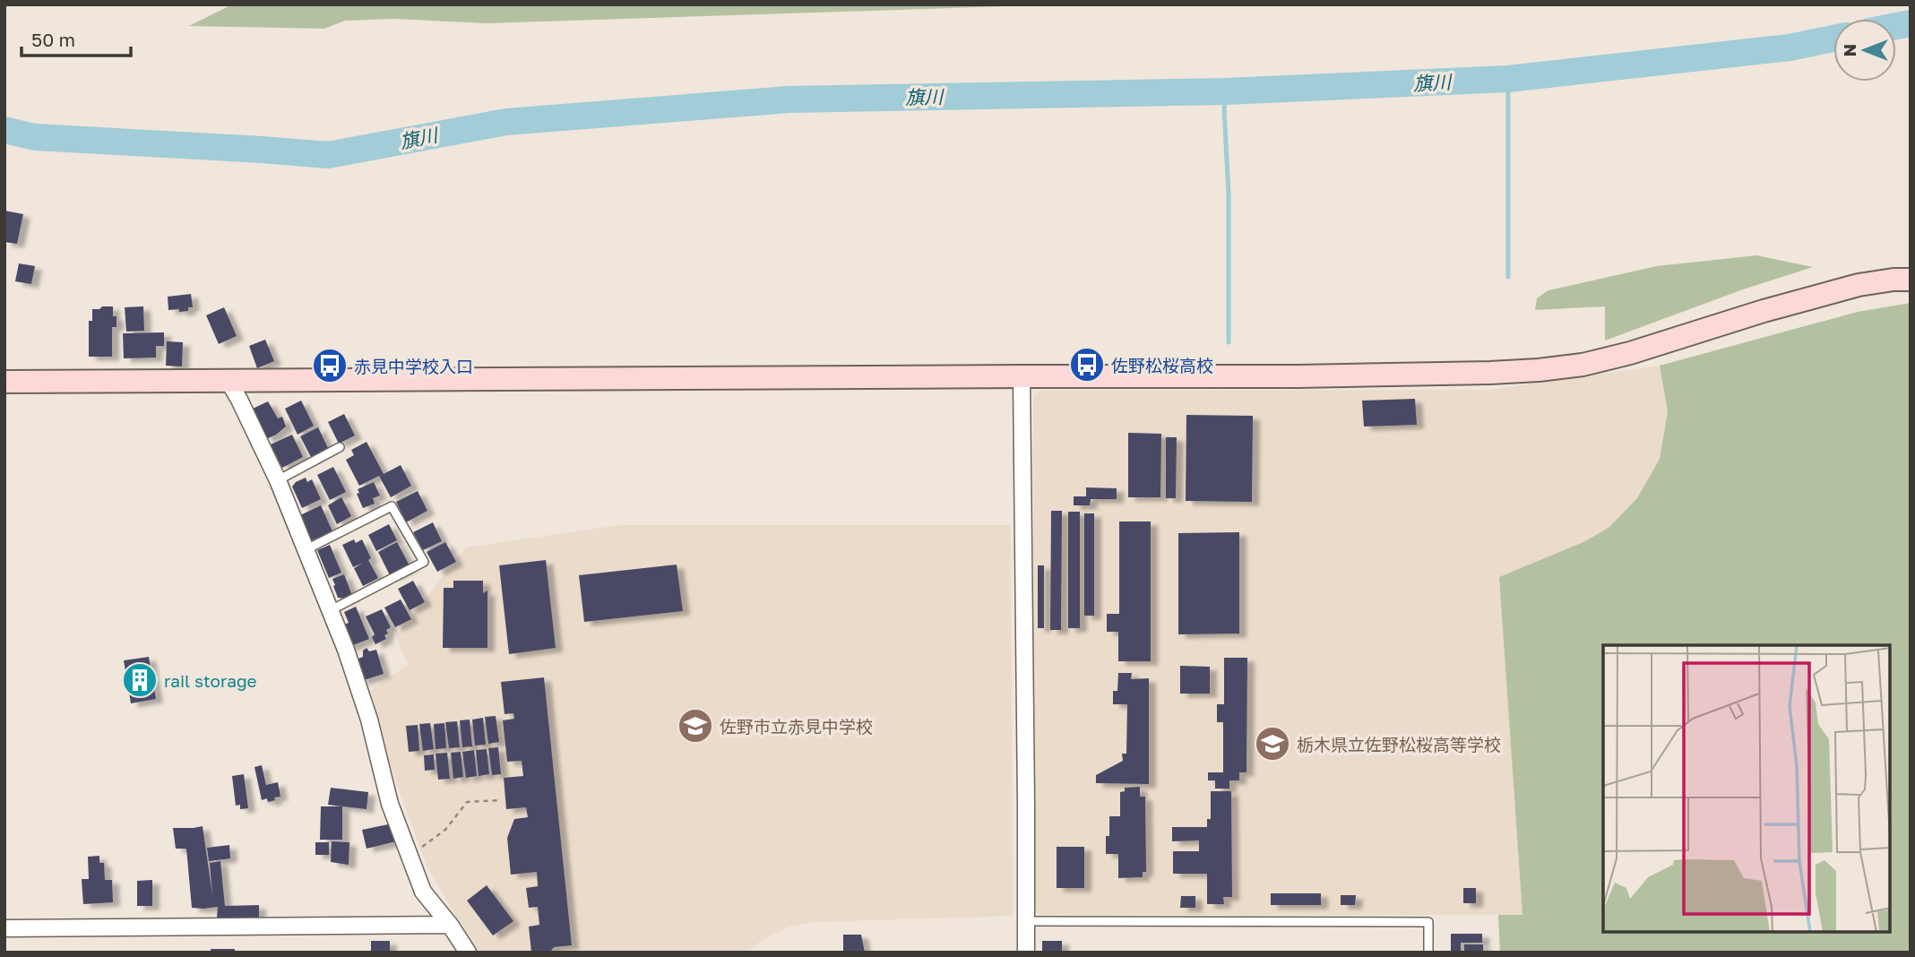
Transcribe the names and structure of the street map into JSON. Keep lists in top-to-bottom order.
{
  "water": ["旗川"],
  "places": {
    "bus stop": ["佐野松桜高校", "赤見中学校入口"],
    "building": ["rail storage"],
    "school or university": ["佐野市立赤見中学校", "栃木県立佐野松桜高等学校"]
  },
  "scale_bar": "50 m",
  "north": "left"
}
